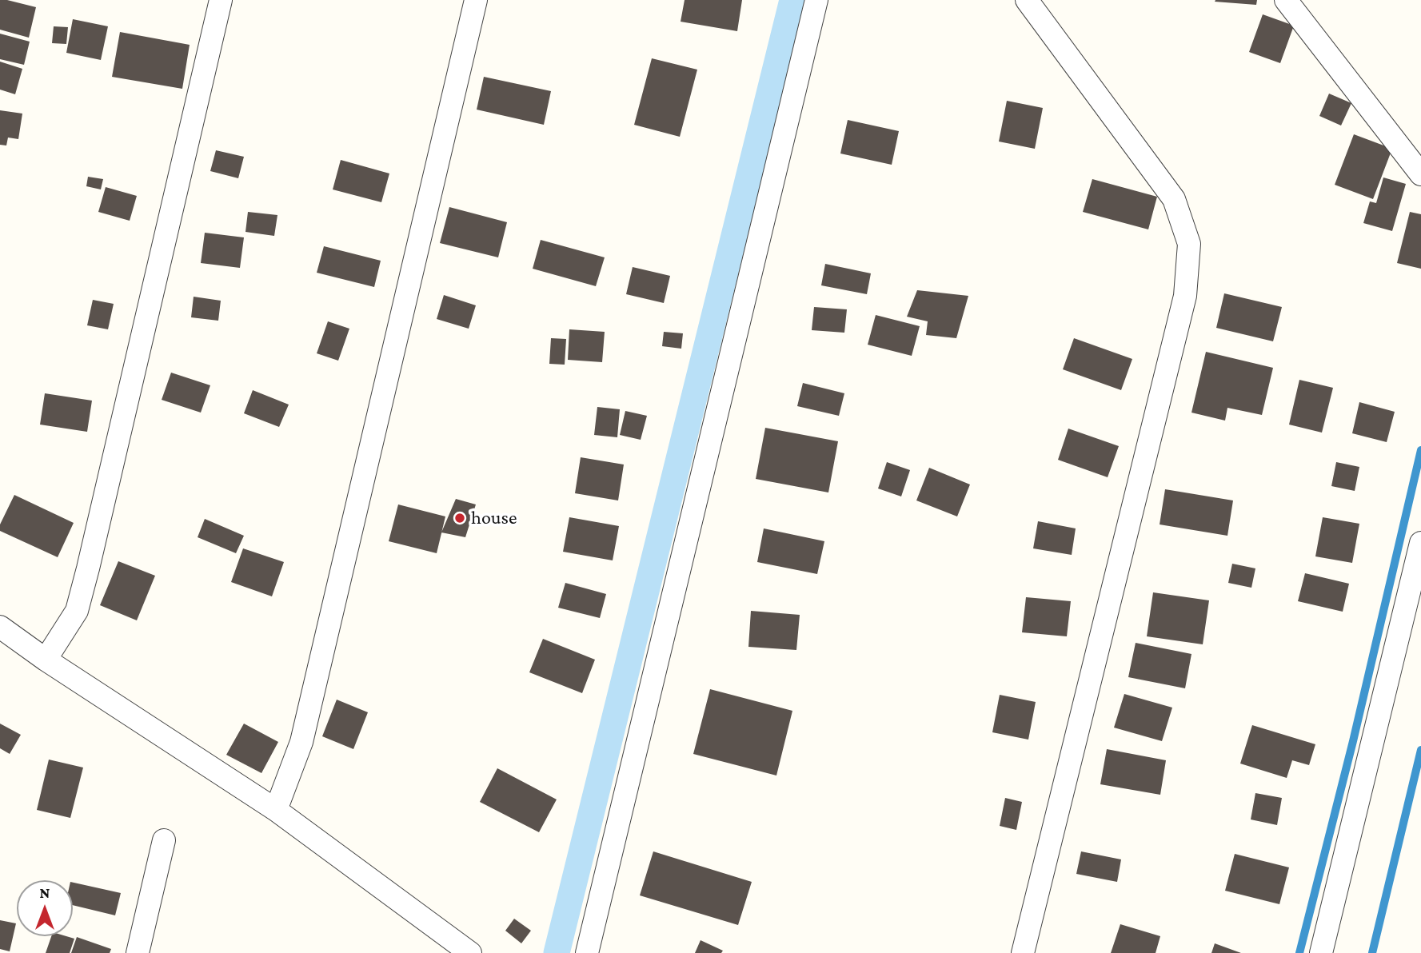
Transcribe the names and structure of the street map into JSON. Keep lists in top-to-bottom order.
{
  "places": ["house"],
  "north": "top"
}
